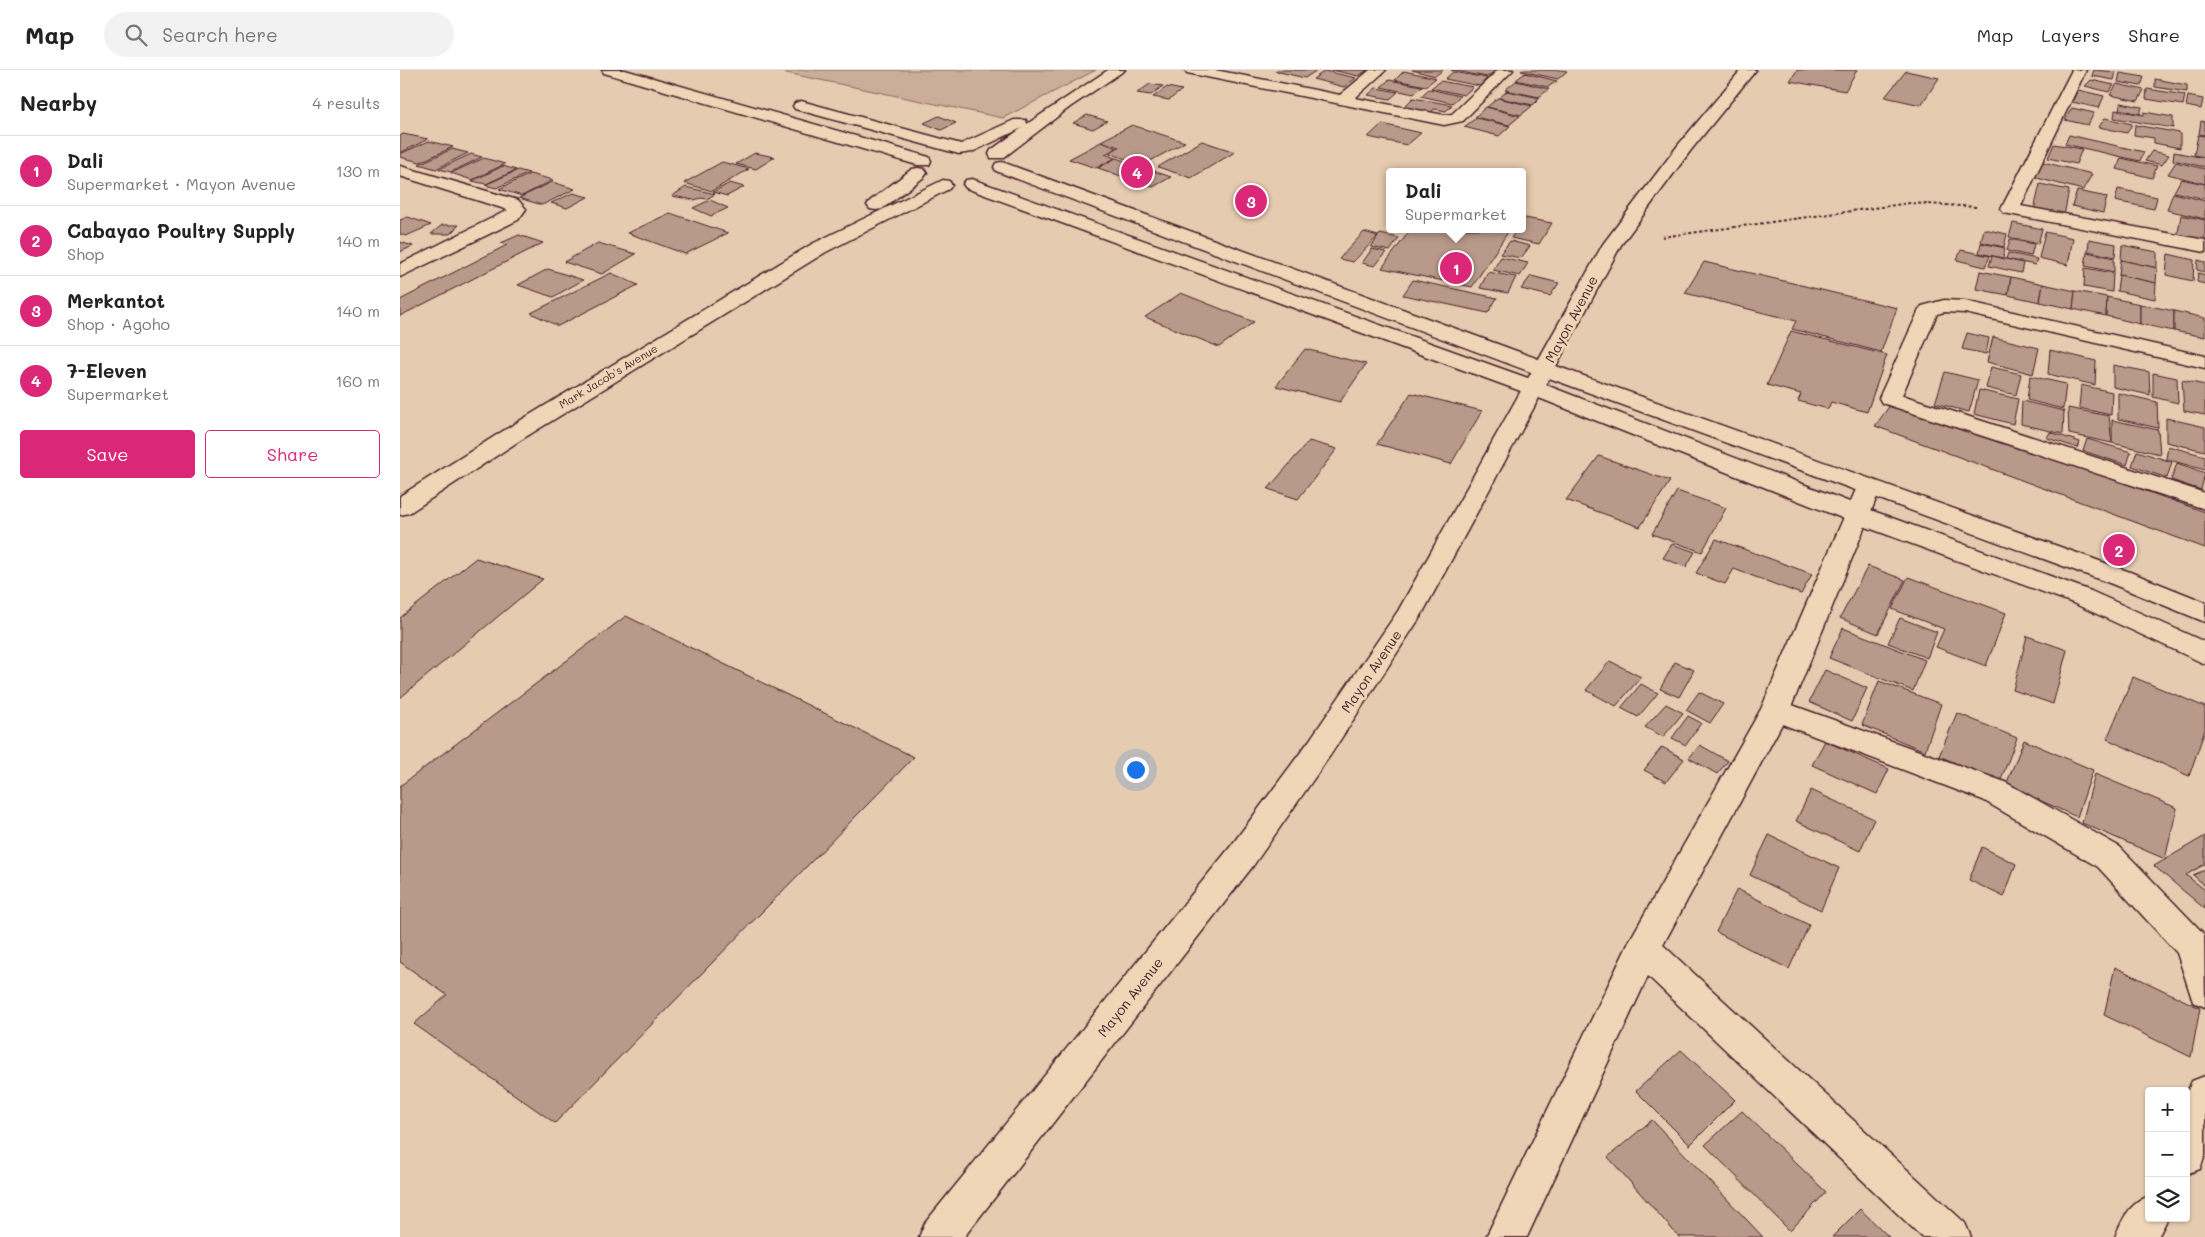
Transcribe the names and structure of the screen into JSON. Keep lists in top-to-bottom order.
{
  "streets": {
    "street": ["Mayon Avenue", "Mark Jacob's Avenue"]
  },
  "page": {
    "header": "Map",
    "search": "Search here",
    "nav": ["Map", "Layers", "Share"],
    "heading": ["Nearby", "4 results"],
    "list": [
      {
        "mark": "1",
        "name": "Dali",
        "note": "Supermarket · Mayon Avenue",
        "value": "130 m"
      },
      {
        "mark": "2",
        "name": "Cabayao Poultry Supply",
        "note": "Shop",
        "value": "140 m"
      },
      {
        "mark": "3",
        "name": "Merkantot",
        "note": "Shop · Agoho",
        "value": "140 m"
      },
      {
        "mark": "4",
        "name": "7-Eleven",
        "note": "Supermarket",
        "value": "160 m"
      }
    ],
    "pins": [
      "4",
      "3",
      "1",
      "2"
    ],
    "popup": ["Dali", "Supermarket"],
    "buttons": ["Save", "Share"],
    "map_buttons": ["+", "−"]
  }
}
